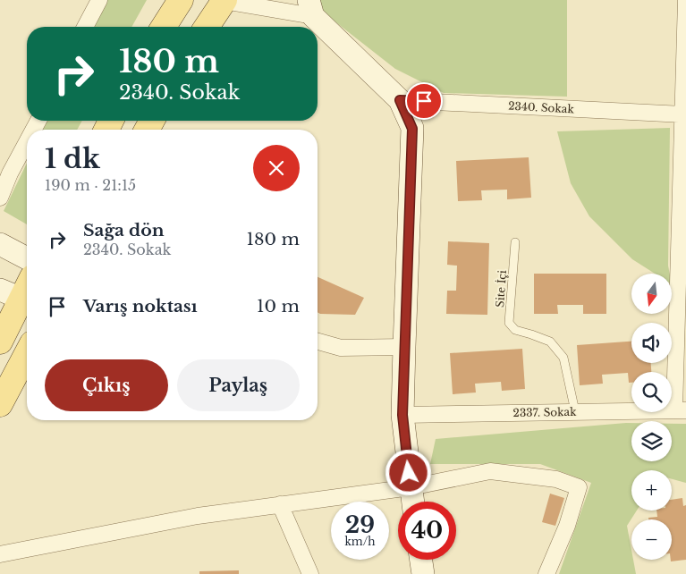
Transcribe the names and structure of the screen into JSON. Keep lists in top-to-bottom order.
{
  "streets": {
    "street": ["2340. Sokak", "2337. Sokak"],
    "lane": ["Site İçi"]
  },
  "crossings": [
    ["Site İçi", "2337. Sokak"]
  ],
  "north": "bottom",
  "page": {
    "turn": ["180 m", "2340. Sokak"],
    "heading": ["1 dk", "190 m · 21:15"],
    "list": [
      {
        "name": "Sağa dön",
        "note": "2340. Sokak",
        "value": "180 m"
      },
      {
        "name": "Varış noktası",
        "value": "10 m"
      }
    ],
    "map_buttons": ["+", "−"],
    "buttons": ["Çıkış", "Paylaş"],
    "speed": "29 km/h",
    "limit": "40"
  }
}
